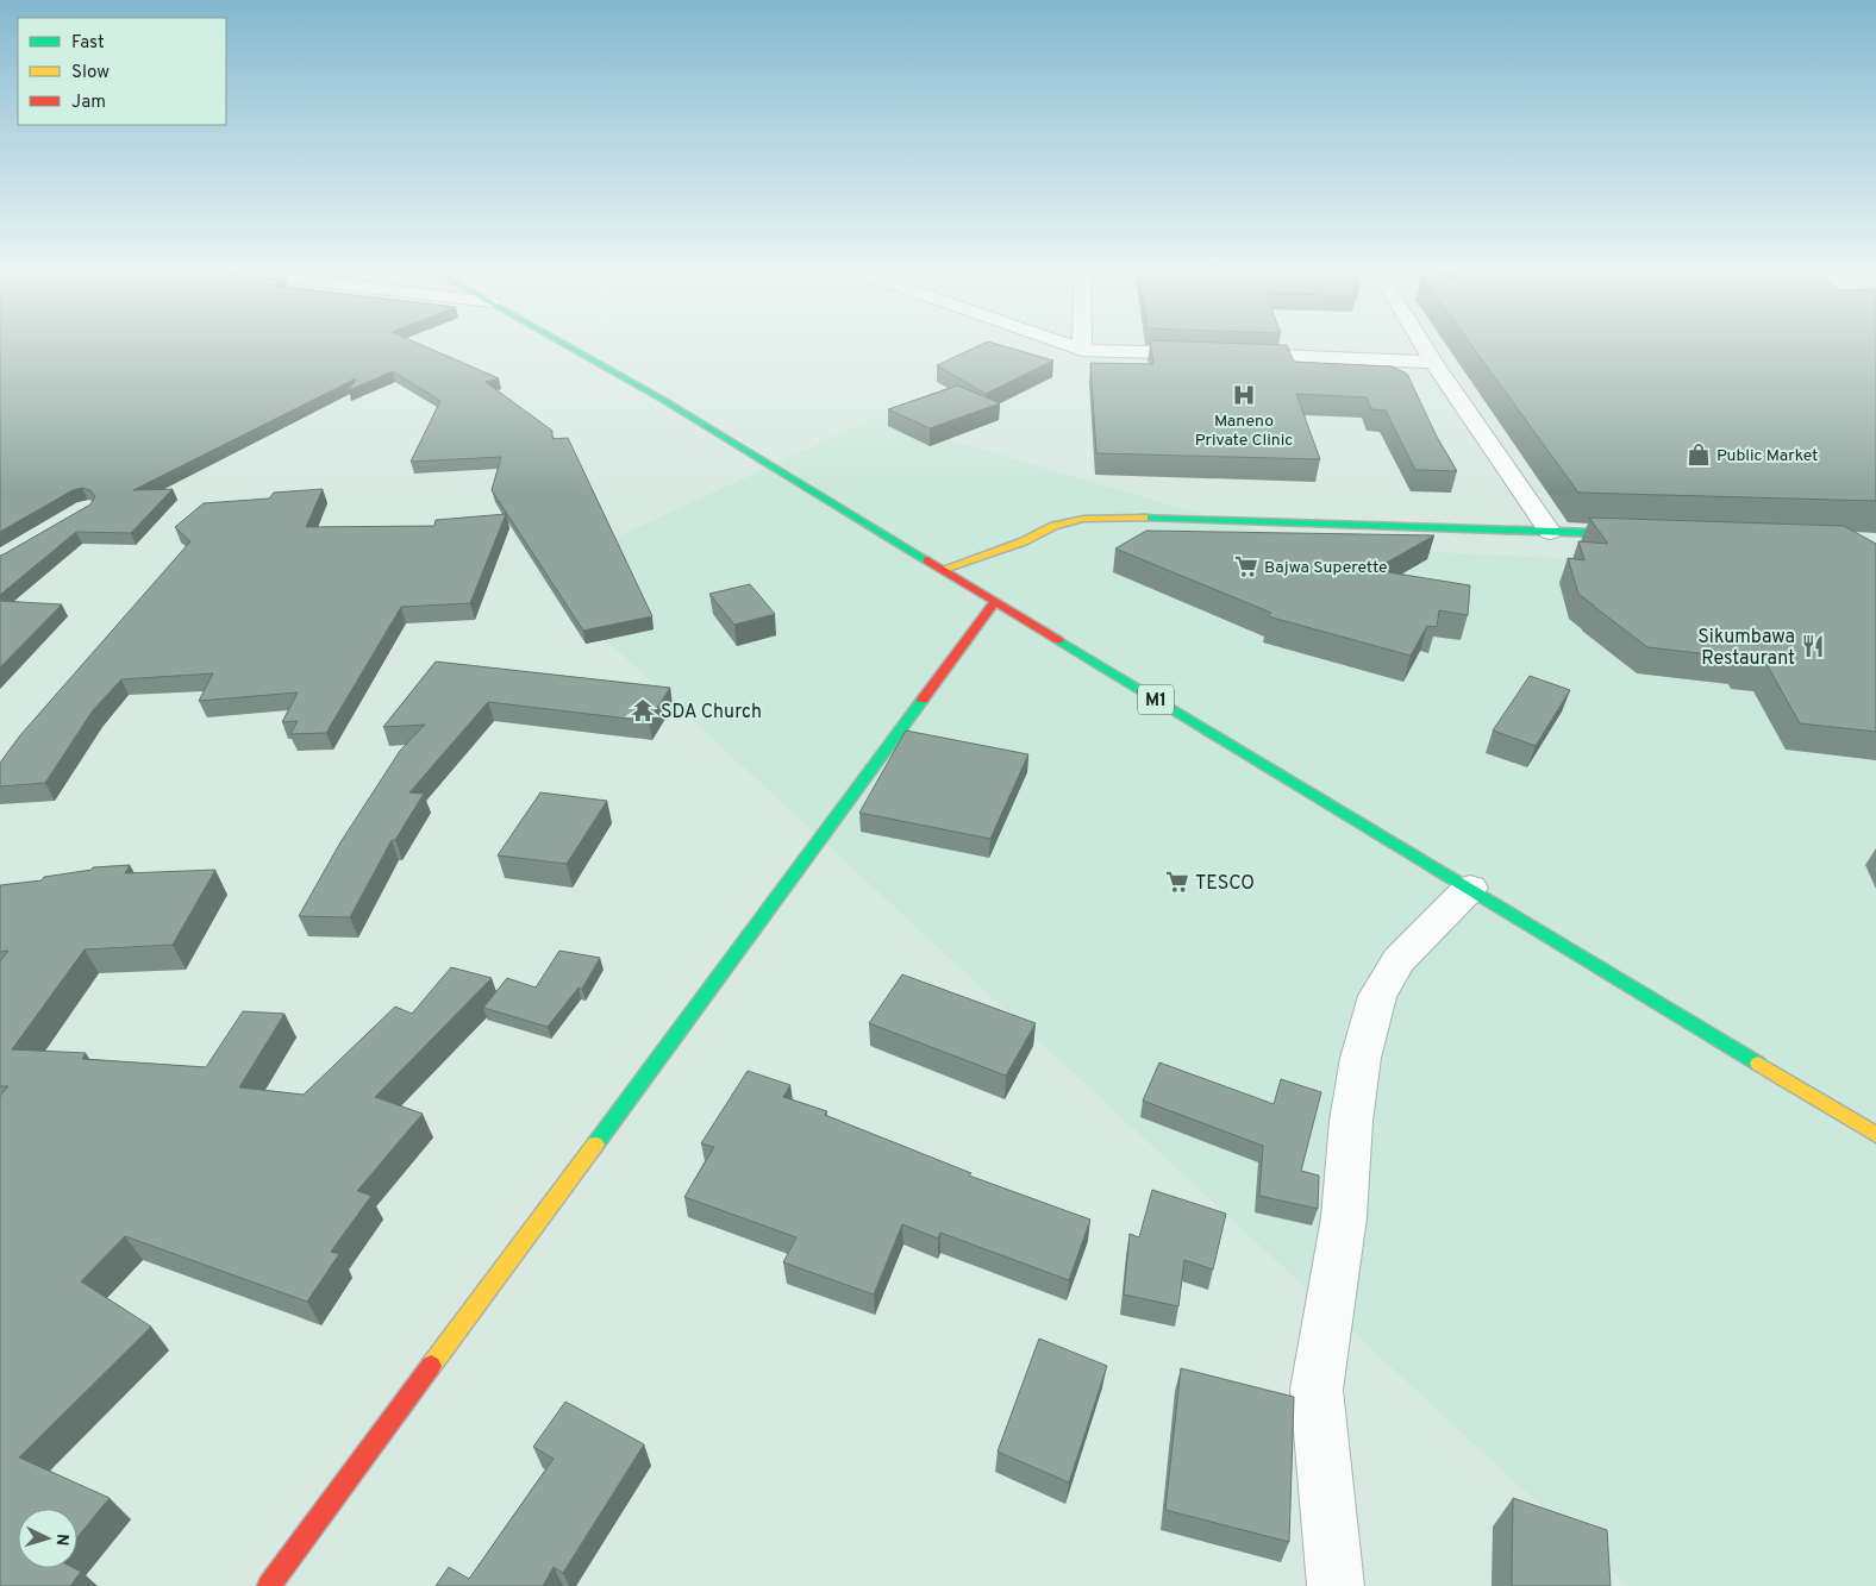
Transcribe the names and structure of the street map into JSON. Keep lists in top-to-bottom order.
{
  "streets": {
    "main road": ["M1"]
  },
  "places": {
    "hospital": ["Maneno Private Clinic"],
    "shop": ["Public Market"],
    "supermarket": ["Bajwa Superette", "TESCO"],
    "restaurant": ["Sikumbawa Restaurant"],
    "temple": ["SDA Church"]
  },
  "legend": ["Fast", "Slow", "Jam"],
  "north": "right"
}
